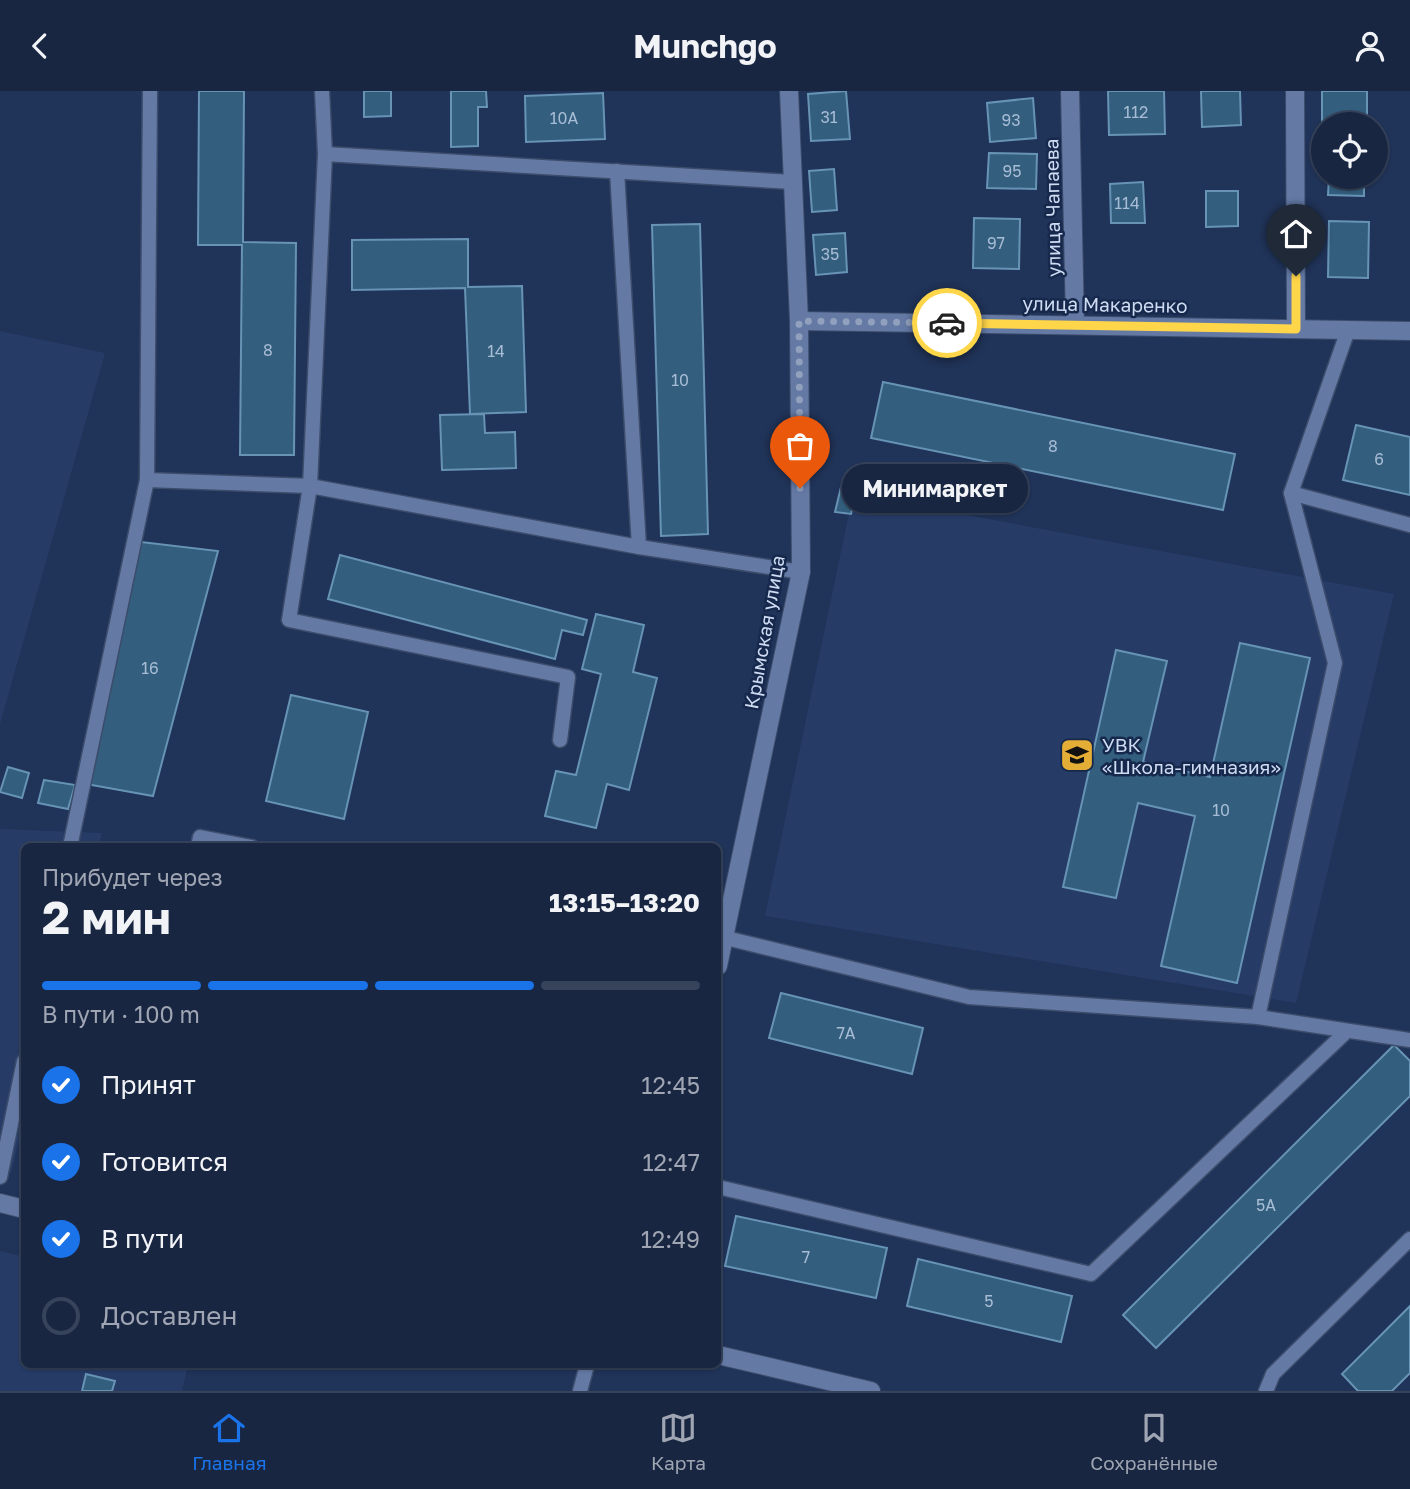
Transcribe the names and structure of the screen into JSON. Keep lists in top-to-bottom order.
{
  "streets": {
    "street": ["улица Чапаева", "улица Макаренко", "Крымская улица"]
  },
  "crossings": [
    ["улица Чапаева", "улица Макаренко"],
    ["улица Макаренко", "Крымская улица"]
  ],
  "places": {
    "other": ["Минимаркет"],
    "school or university": ["УВК «Школа-гимназия»"]
  },
  "house_numbers": [
    "112",
    "31",
    "10А",
    "93",
    "95",
    "114",
    "97",
    "35",
    "8",
    "14",
    "10",
    "8",
    "6",
    "16",
    "10",
    "7А",
    "5А",
    "7",
    "5"
  ],
  "page": {
    "header": "Munchgo",
    "bubble": "Минимаркет",
    "heading": ["2 мин", "Прибудет через", "13:15–13:20"],
    "bar": "В пути · 100 m",
    "list": [
      ["Принят", "12:45"],
      ["Готовится", "12:47"],
      ["В пути", "12:49"],
      "Доставлен"
    ],
    "tabs": ["Главная", "Карта", "Сохранённые"]
  }
}
